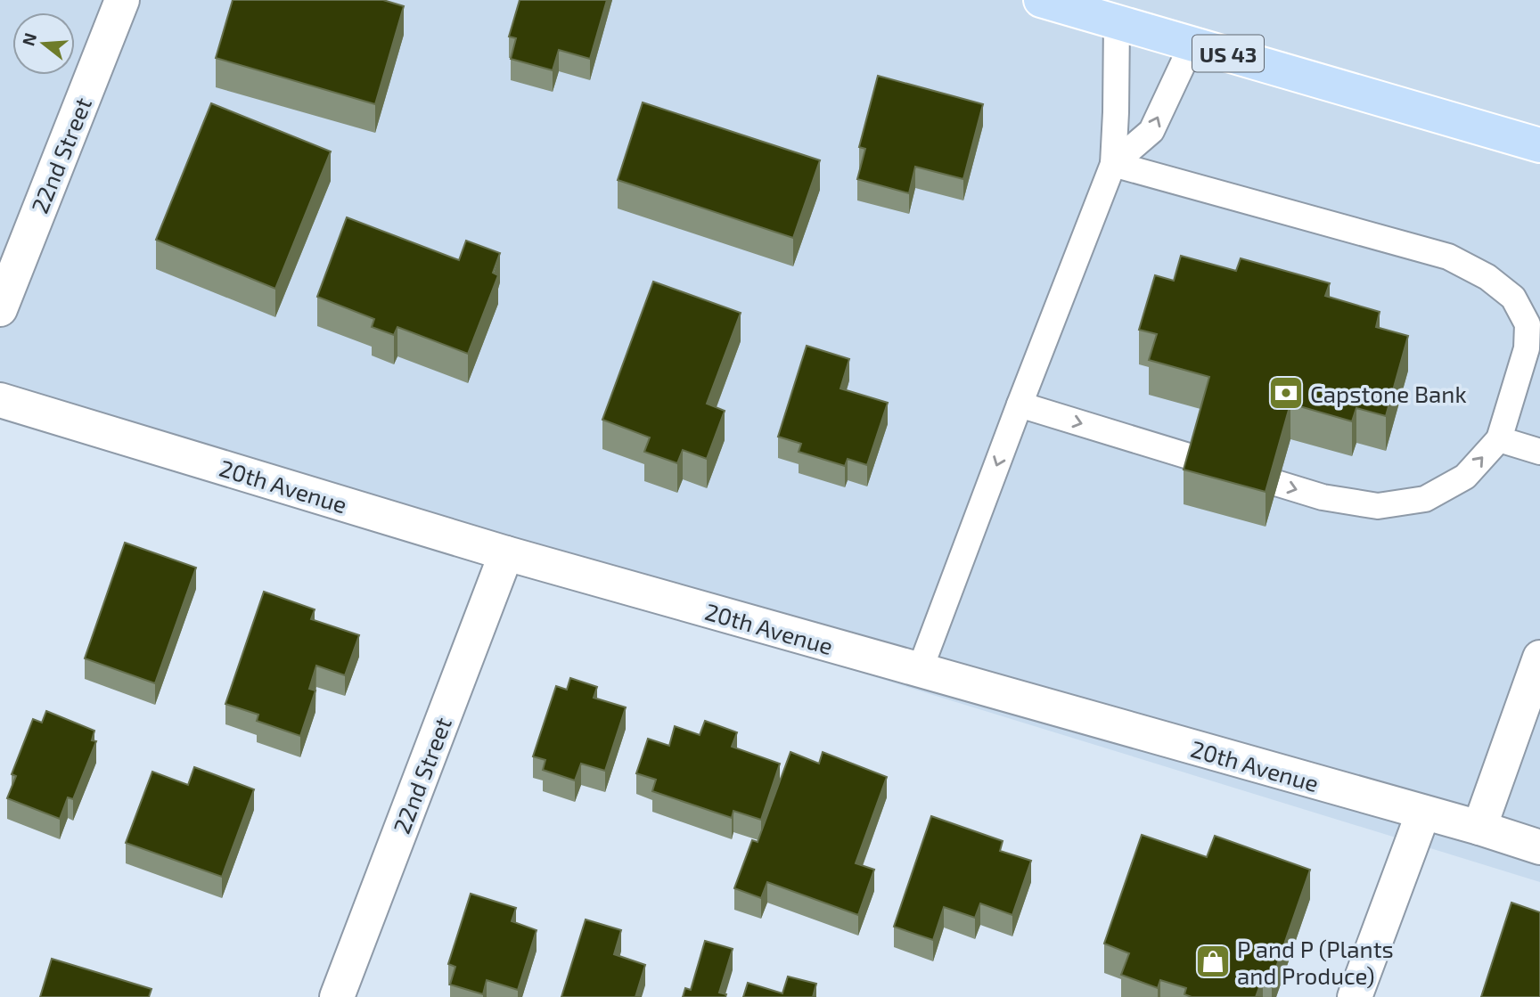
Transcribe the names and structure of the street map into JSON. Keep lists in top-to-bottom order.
{
  "streets": {
    "highway": ["US 43"],
    "street": ["22nd Street", "20th Avenue"]
  },
  "crossings": [
    ["22nd Street", "20th Avenue"]
  ],
  "places": {
    "bank": ["Capstone Bank"],
    "shop": ["P and P (Plants and Produce)"]
  },
  "north": "left"
}
